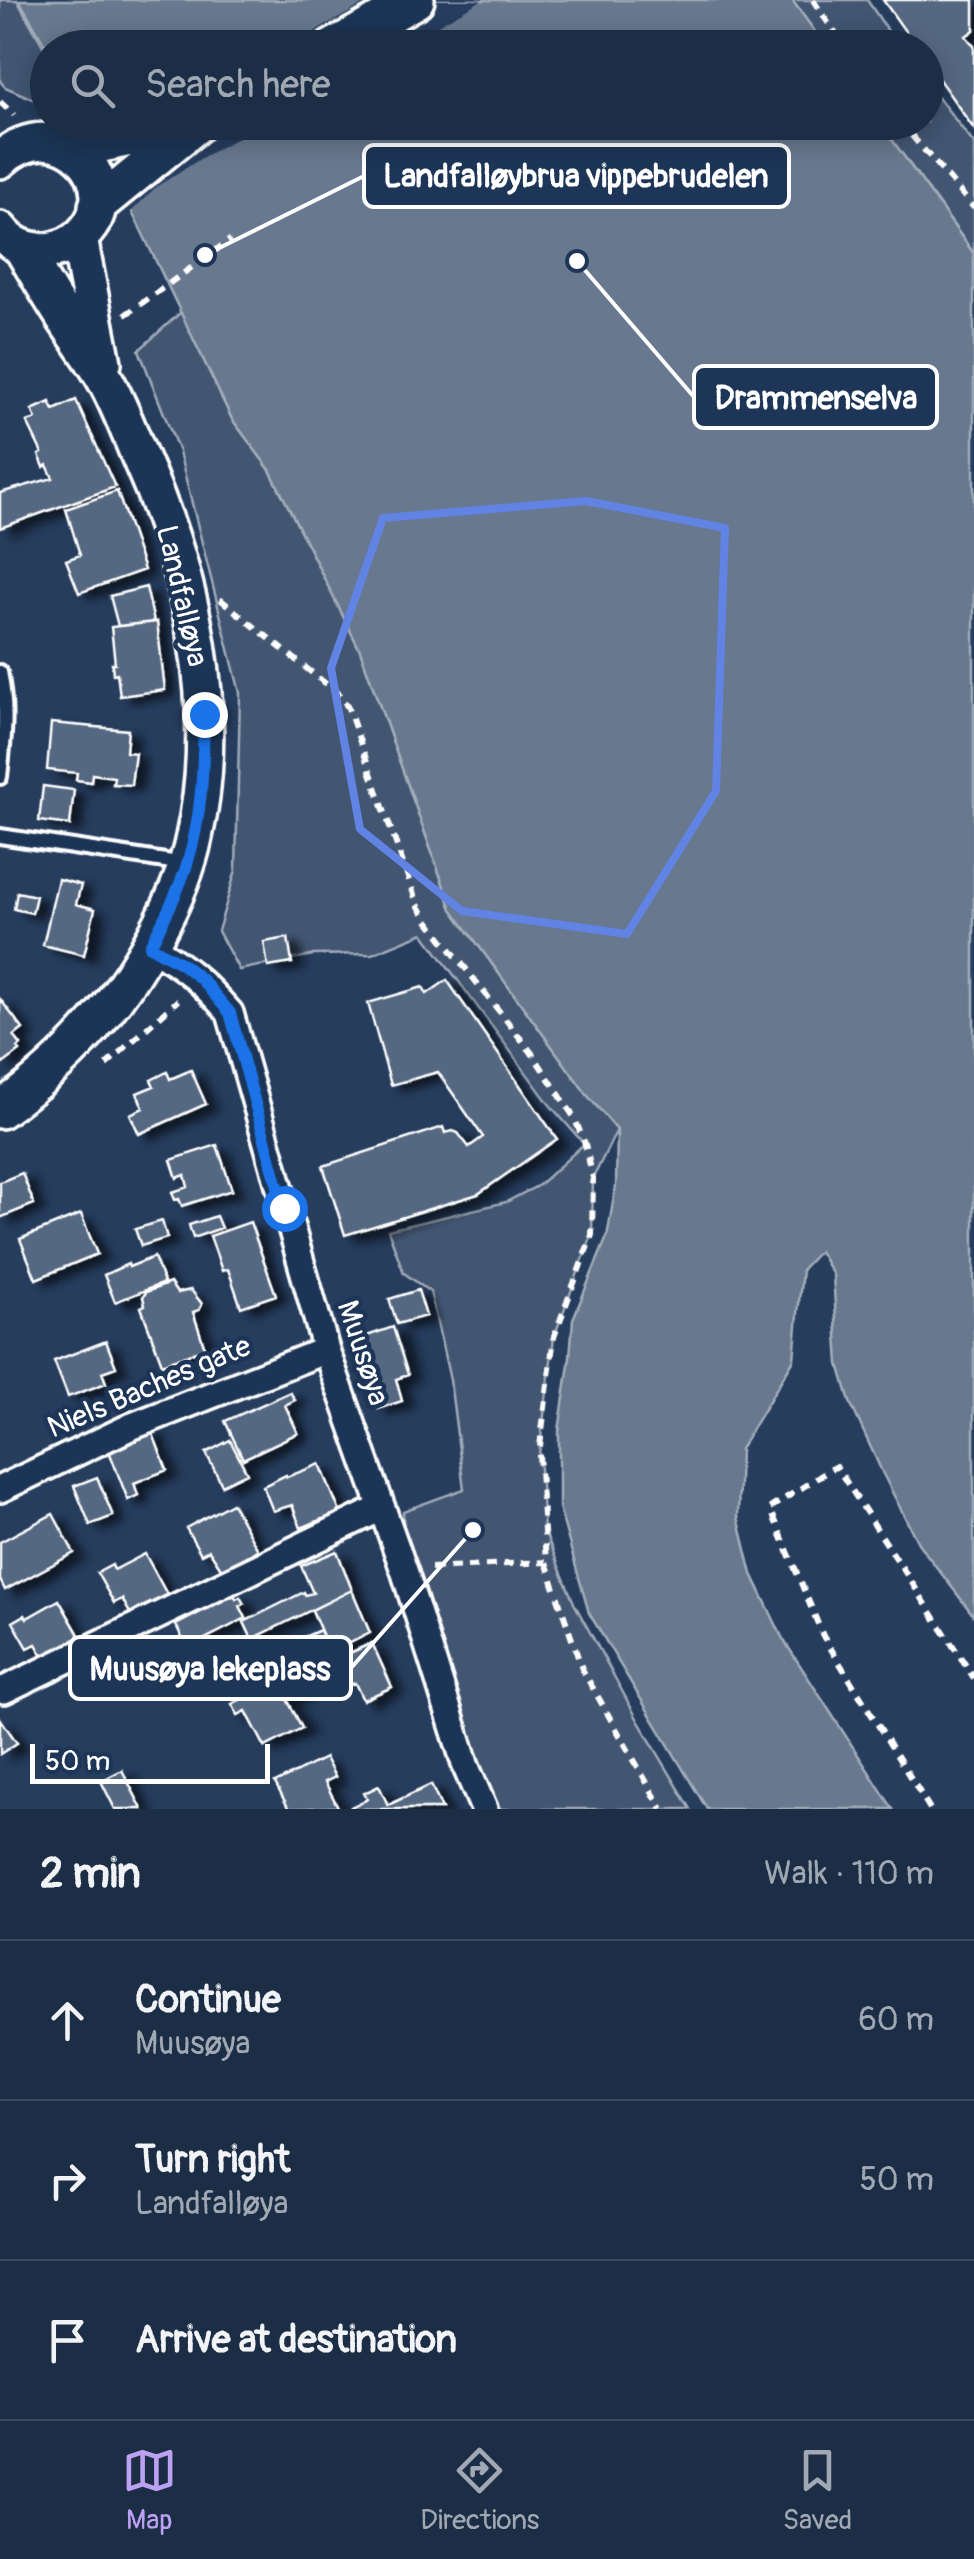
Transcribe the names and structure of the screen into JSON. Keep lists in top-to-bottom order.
{
  "streets": {
    "main road": ["Landfalløya"],
    "street": ["Muusøya", "Niels Baches gate"]
  },
  "crossings": [
    ["Landfalløya", "Muusøya"],
    ["Muusøya", "Niels Baches gate"]
  ],
  "places": ["Landfalløybrua vippebrudelen", "Drammenselva", "Muusøya lekeplass"],
  "scale_bar": "50 m",
  "page": {
    "search": "Search here",
    "scale": "50 m",
    "heading": ["2 min", "Walk · 110 m"],
    "list": [
      ["Continue", "Muusøya", "60 m"],
      ["Turn right", "Landfalløya", "50 m"],
      "Arrive at destination"
    ],
    "nav": ["Map", "Directions", "Saved"]
  }
}
